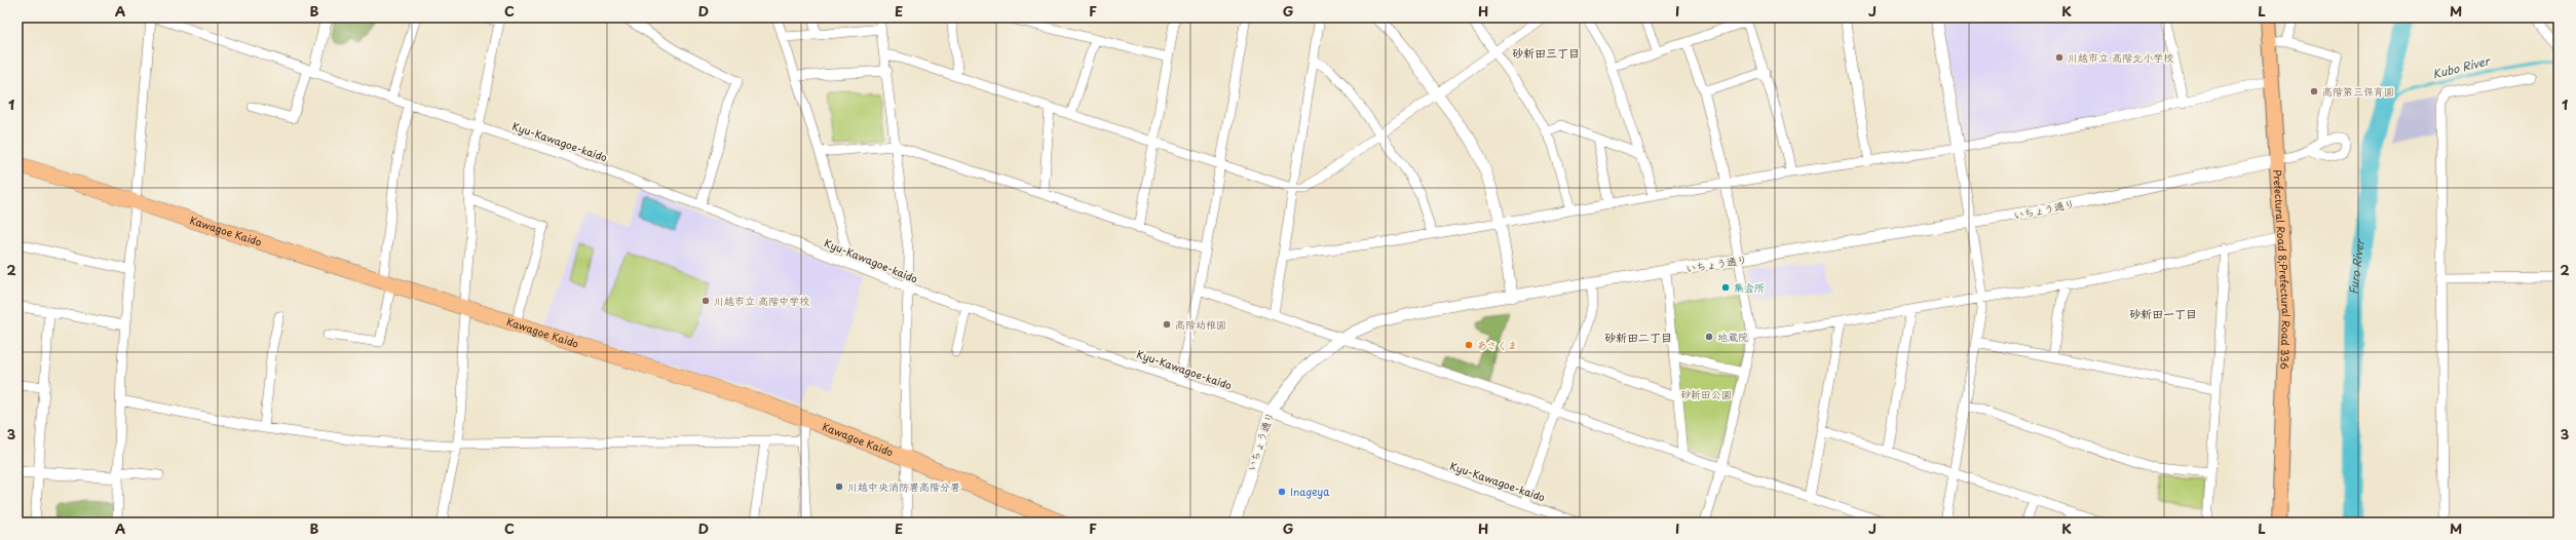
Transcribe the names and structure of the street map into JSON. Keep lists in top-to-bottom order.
{
  "streets": {
    "highway": ["Kawagoe Kaido"],
    "main road": ["Prefectural Road 8;Prefectural Road 336"],
    "street": ["Kyu-Kawagoe-kaido", "いちょう通り"]
  },
  "crossings": [
    ["Kyu-Kawagoe-kaido", "いちょう通り"],
    ["いちょう通り", "Prefectural Road 8;Prefectural Road 336"]
  ],
  "districts": ["砂新田三丁目", "砂新田一丁目", "砂新田二丁目"],
  "water": ["Kubo River", "Furo River"],
  "parks": ["砂新田公園"],
  "places": [
    "川越市立 高階北小学校",
    "高階第三保育園",
    "集会所",
    "川越市立 高階中学校",
    "高階幼稚園",
    "地蔵院",
    "あさくま",
    "川越中央消防署高階分署",
    "Inageya"
  ],
  "grid": {
    "columns": [
      "A",
      "B",
      "C",
      "D",
      "E",
      "F",
      "G",
      "H",
      "I",
      "J",
      "K",
      "L",
      "M"
    ],
    "rows": ["1", "2", "3"]
  }
}
